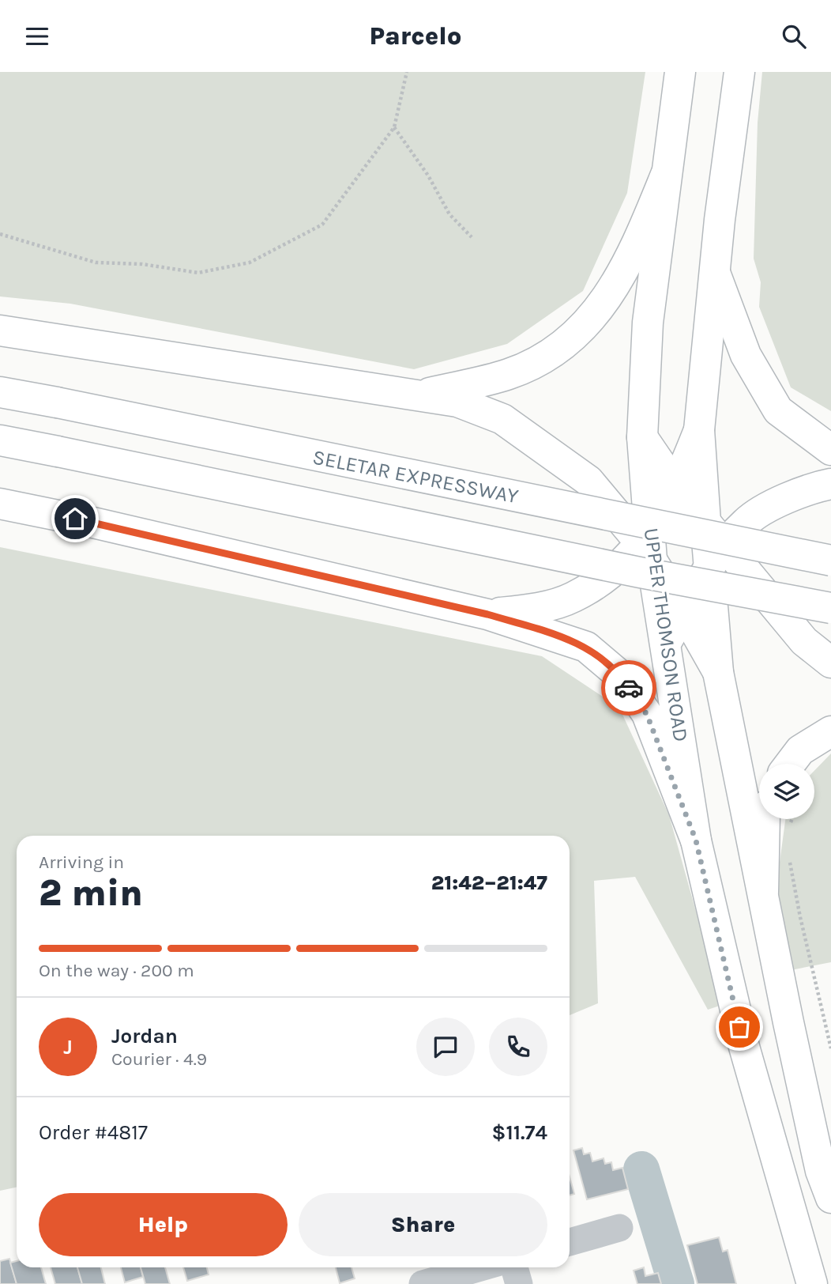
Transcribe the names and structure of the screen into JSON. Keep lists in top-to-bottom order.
{
  "streets": {
    "main road": ["SELETAR EXPRESSWAY", "UPPER THOMSON ROAD"]
  },
  "page": {
    "header": "Parcelo",
    "heading": ["2 min", "Arriving in", "21:42–21:47"],
    "panel": [
      "Jordan",
      "Courier · 4.9",
      "Order #4817",
      "$11.74"
    ],
    "bar": "On the way · 200 m",
    "round": "J",
    "buttons": ["Help", "Share"]
  }
}
